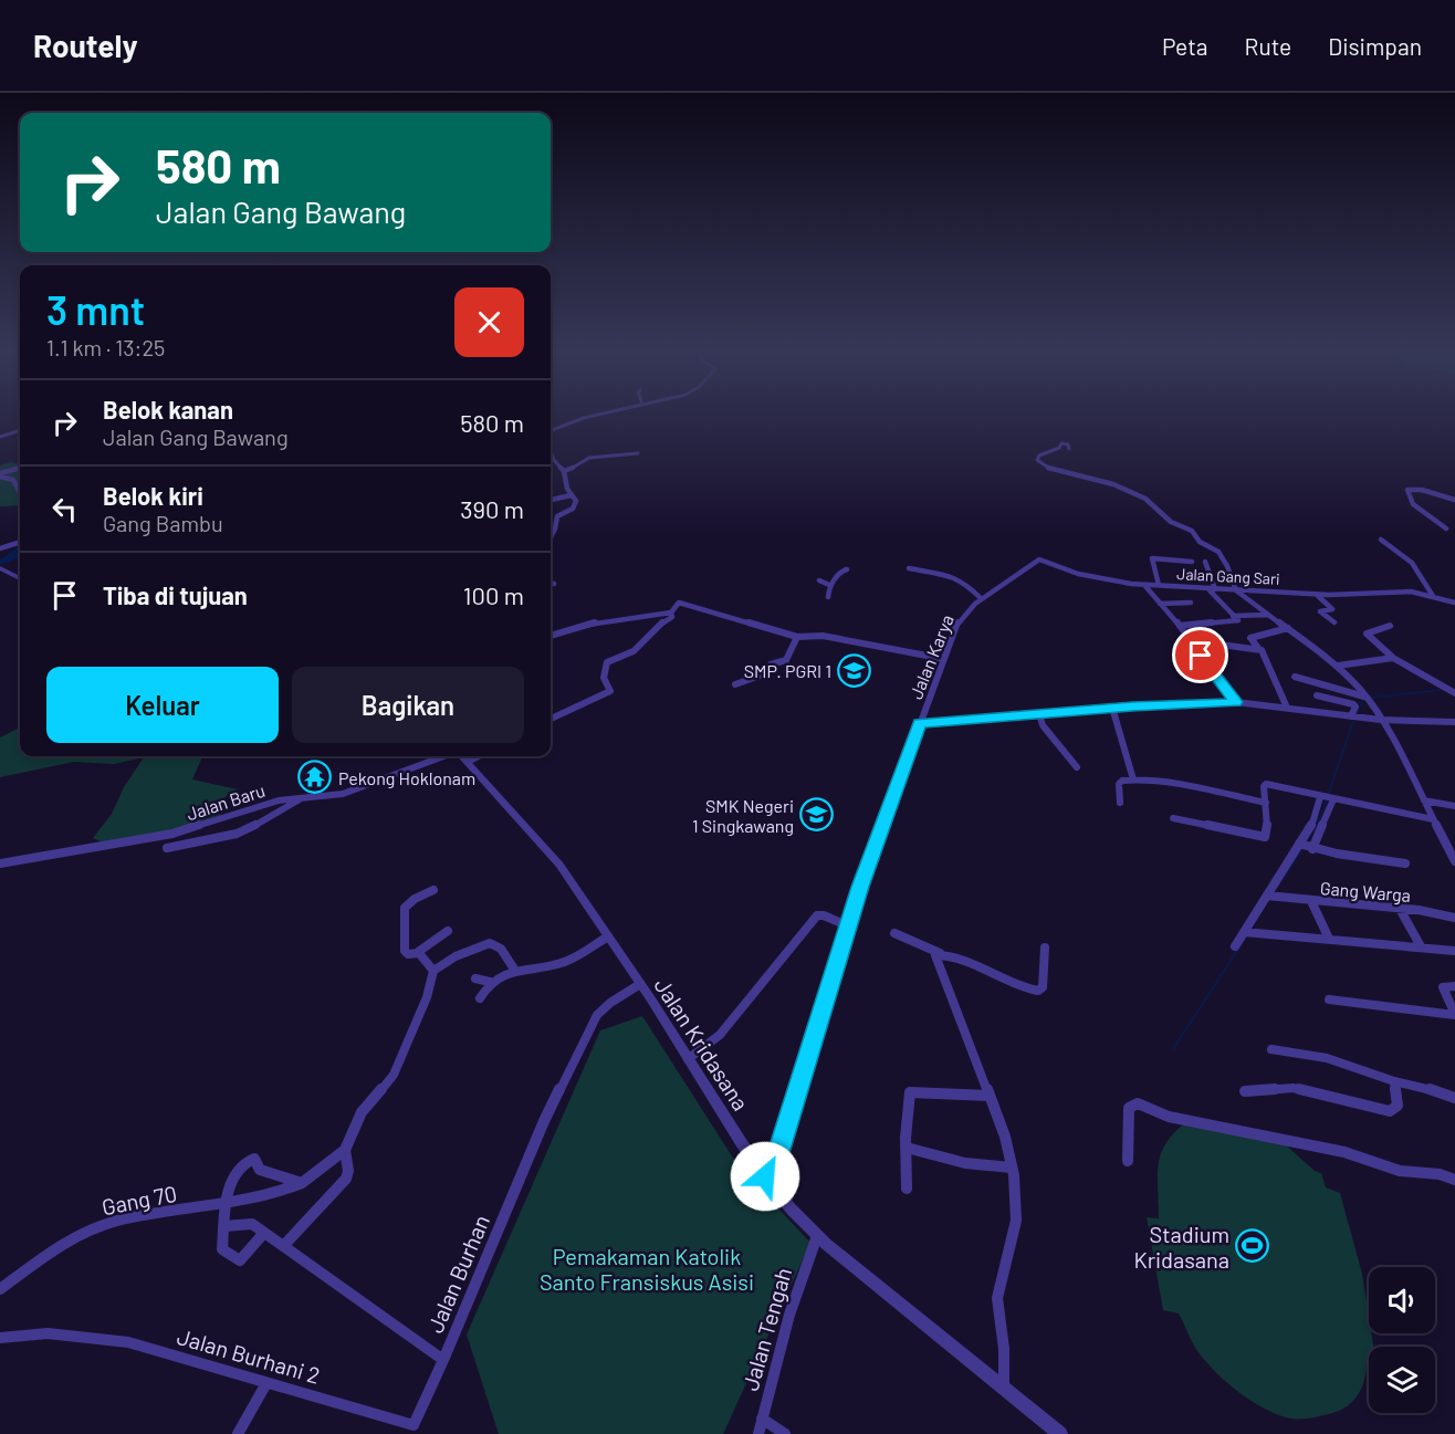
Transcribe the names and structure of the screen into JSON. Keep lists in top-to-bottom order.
{
  "streets": {
    "street": [
      "Jalan Gang Sari",
      "Jalan Karya",
      "Jalan Baru",
      "Gang Warga",
      "Jalan Kridasana",
      "Gang 70",
      "Jalan Burhan",
      "Jalan Tengah",
      "Jalan Burhani 2"
    ]
  },
  "crossings": [
    ["Jalan Gang Sari", "Jalan Karya"],
    ["Jalan Karya", "Jalan Kridasana"],
    ["Jalan Kridasana", "Jalan Burhan"],
    ["Jalan Kridasana", "Jalan Tengah"],
    ["Jalan Burhan", "Jalan Burhani 2"]
  ],
  "parks": ["Pemakaman Katolik Santo Fransiskus Asisi"],
  "places": {
    "school or university": ["SMP. PGRI 1", "SMK Negeri 1 Singkawang"],
    "temple": ["Pekong Hoklonam"],
    "sports": ["Stadium Kridasana"]
  },
  "page": {
    "header": "Routely",
    "nav": ["Peta", "Rute", "Disimpan"],
    "turn": ["580 m", "Jalan Gang Bawang"],
    "heading": ["3 mnt", "1.1 km · 13:25"],
    "list": [
      {
        "name": "Belok kanan",
        "note": "Jalan Gang Bawang",
        "value": "580 m"
      },
      {
        "name": "Belok kiri",
        "note": "Gang Bambu",
        "value": "390 m"
      },
      {
        "name": "Tiba di tujuan",
        "value": "100 m"
      }
    ],
    "buttons": ["Keluar", "Bagikan"]
  }
}
